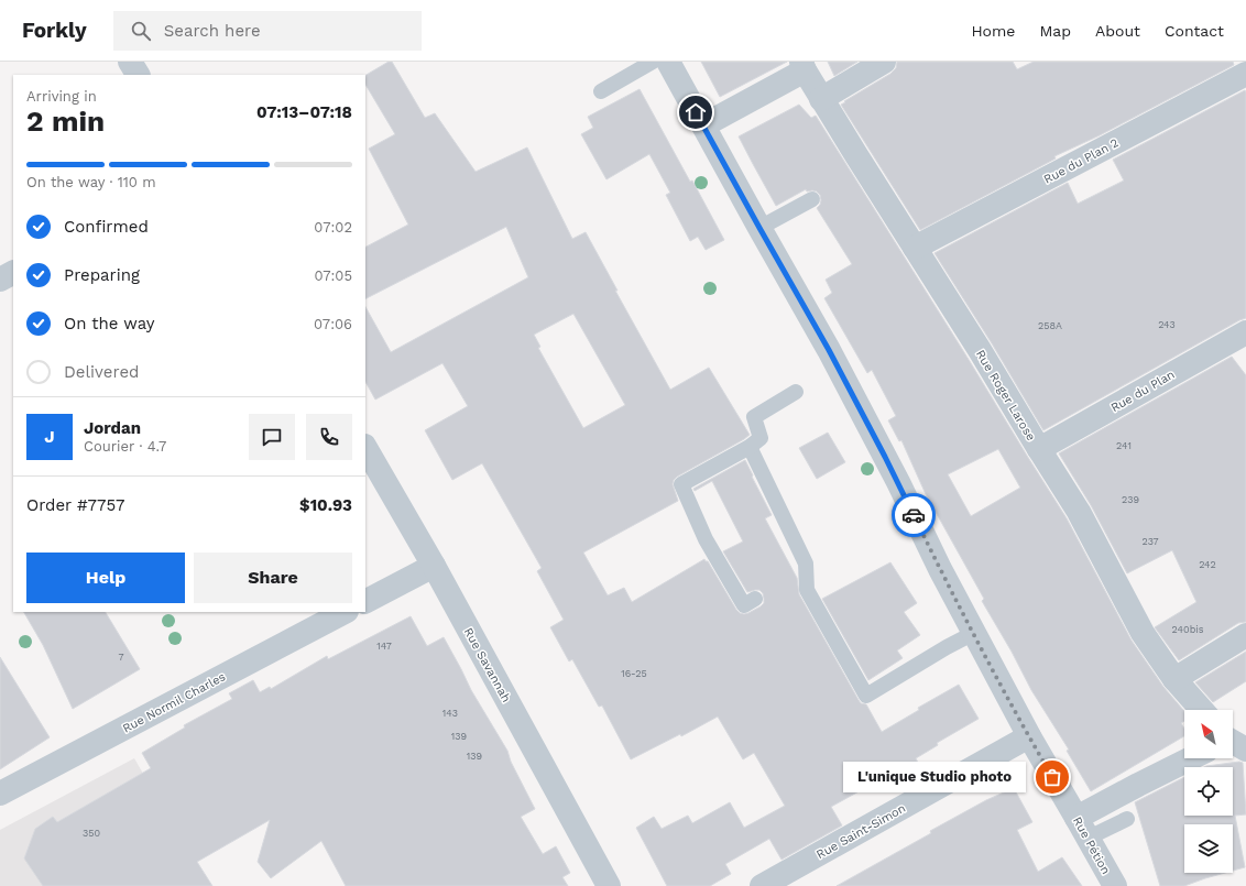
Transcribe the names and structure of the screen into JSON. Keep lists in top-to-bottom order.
{
  "streets": {
    "street": [
      "Rue du Plan 2",
      "Rue du Plan",
      "Rue Roger Larose",
      "Rue Savannah",
      "Rue Normil Charles",
      "Rue Saint-Simon",
      "Rue Pétion"
    ]
  },
  "crossings": [
    ["Rue du Plan 2", "Rue Roger Larose"],
    ["Rue du Plan", "Rue Roger Larose"],
    ["Rue Saint-Simon", "Rue Pétion"]
  ],
  "places": ["L'unique Studio photo"],
  "house_numbers": [
    "243",
    "258A",
    "241",
    "239",
    "237",
    "242",
    "240bis",
    "147",
    "7",
    "16-25",
    "143",
    "139",
    "139",
    "350"
  ],
  "north": "top left",
  "page": {
    "header": "Forkly",
    "search": "Search here",
    "nav": [
      "Home",
      "Map",
      "About",
      "Contact"
    ],
    "heading": ["2 min", "Arriving in", "07:13–07:18"],
    "panel": [
      "Jordan",
      "Courier · 4.7",
      "Order #7757",
      "$10.93"
    ],
    "bar": "On the way · 110 m",
    "list": [
      ["Confirmed", "07:02"],
      ["Preparing", "07:05"],
      ["On the way", "07:06"],
      "Delivered"
    ],
    "round": "J",
    "buttons": ["Help", "Share"],
    "bubble": "L'unique Studio photo"
  }
}
